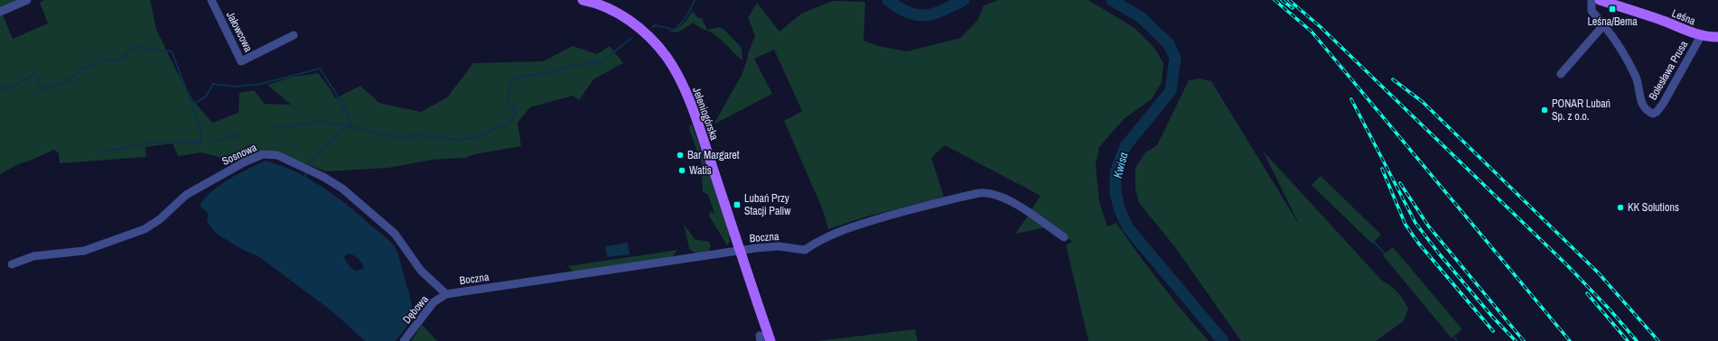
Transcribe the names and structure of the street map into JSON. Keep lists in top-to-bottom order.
{
  "streets": {
    "main road": ["Leśna", "Jeleniogórska"],
    "street": [
      "Jałowcowa",
      "Bolesława Prusa",
      "Sosnowa",
      "Boczna",
      "Dębowa"
    ]
  },
  "crossings": [
    ["Leśna", "Bolesława Prusa"],
    ["Jeleniogórska", "Boczna"],
    ["Sosnowa", "Boczna"],
    ["Sosnowa", "Dębowa"],
    ["Boczna", "Dębowa"]
  ],
  "water": ["Kwisa"],
  "places": {
    "transit": ["Leśna/Bema", "Lubań Przy Stacji Paliw"],
    "other": [
      "PONAR Lubań Sp. z o.o.",
      "Bar Margaret",
      "Watis",
      "KK Solutions"
    ]
  }
}
